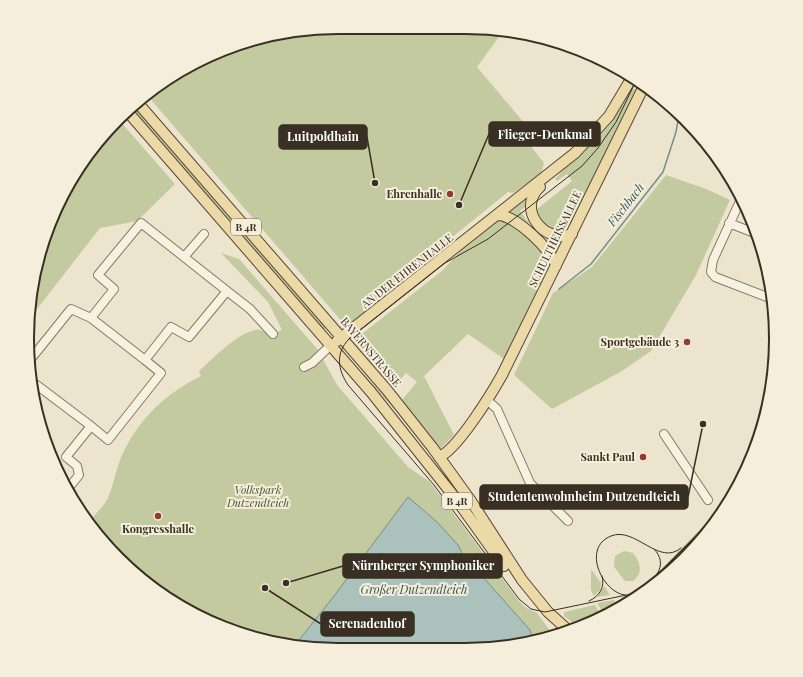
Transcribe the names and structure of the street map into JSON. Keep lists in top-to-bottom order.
{
  "streets": {
    "main road": [
      "B 4R",
      "SCHULTHEISSALLEE",
      "AN DER EHRENHALLE",
      "BAYERNSTRASSE"
    ]
  },
  "crossings": [
    ["B 4R", "AN DER EHRENHALLE"],
    ["B 4R", "BAYERNSTRASSE"],
    ["SCHULTHEISSALLEE", "BAYERNSTRASSE"],
    ["AN DER EHRENHALLE", "BAYERNSTRASSE"]
  ],
  "water": ["Fischbach", "Großer Dutzendteich"],
  "parks": ["Volkspark Dutzendteich"],
  "places": [
    "Luitpoldhain",
    "Ehrenhalle",
    "Flieger-Denkmal",
    "Sportgebäude 3",
    "Studentenwohnheim Dutzendteich",
    "Sankt Paul",
    "Kongresshalle",
    "Nürnberger Symphoniker",
    "Serenadenhof"
  ]
}
